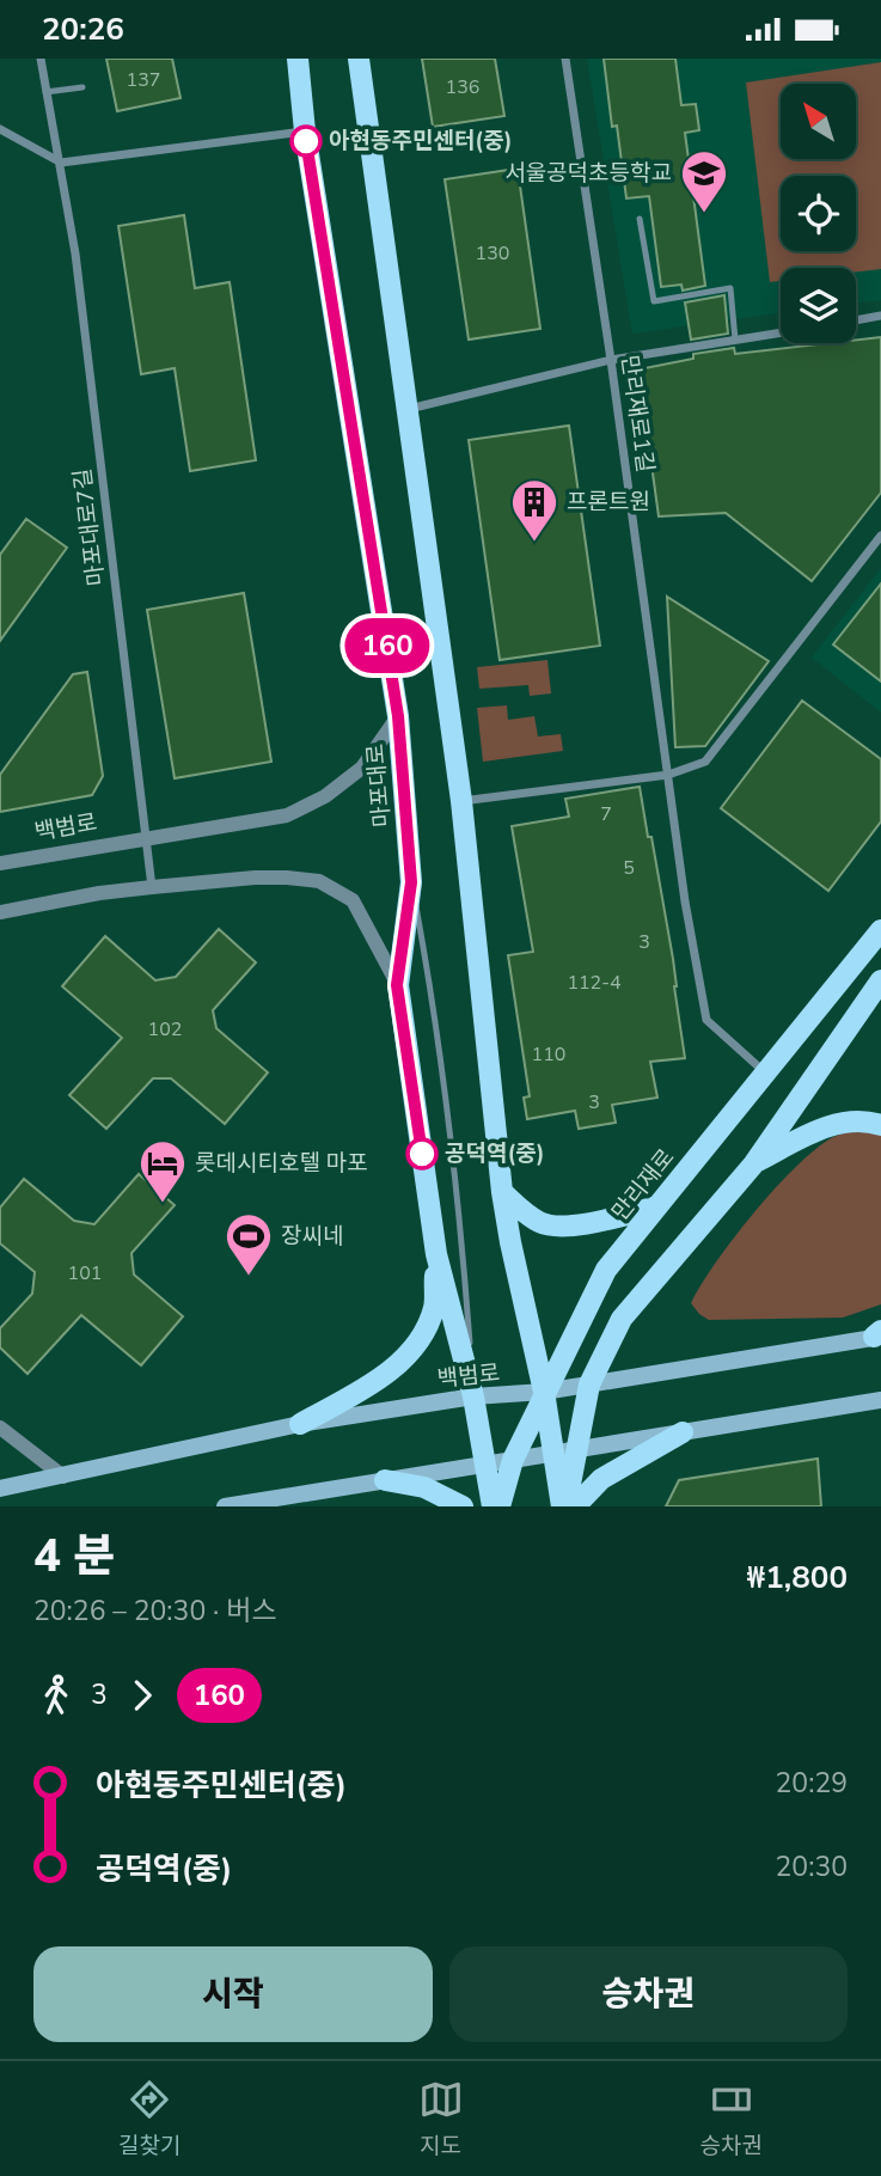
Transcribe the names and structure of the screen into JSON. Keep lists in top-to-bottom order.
{
  "streets": {
    "main road": ["마포대로", "백범로", "만리재로"],
    "street": ["만리재로1길", "마포대로7길"]
  },
  "crossings": [
    ["만리재로1길", "만리재로"],
    ["마포대로7길", "백범로"],
    ["마포대로", "백범로"],
    ["백범로", "만리재로"]
  ],
  "places": {
    "other": ["아현동주민센터(중)", "공덕역(중)"],
    "school or university": ["서울공덕초등학교"],
    "building": ["프론트원"],
    "hotel": ["롯데시티호텔 마포"],
    "sports": ["장씨네"]
  },
  "lines": ["bus line 160"],
  "house_numbers": [
    "137",
    "136",
    "130",
    "7",
    "5",
    "3",
    "112-4",
    "102",
    "110",
    "3",
    "101"
  ],
  "north": "top left",
  "page": {
    "status": "20:26",
    "on_map": "160",
    "heading": ["4 분", "20:26 – 20:30 · 버스", "₩1,800"],
    "legs": ["3", "160"],
    "list": [
      {
        "name": "아현동주민센터(중)",
        "value": "20:29"
      },
      {
        "name": "공덕역(중)",
        "value": "20:30"
      }
    ],
    "buttons": ["시작", "승차권"],
    "tabs": ["길찾기", "지도", "승차권"]
  }
}
